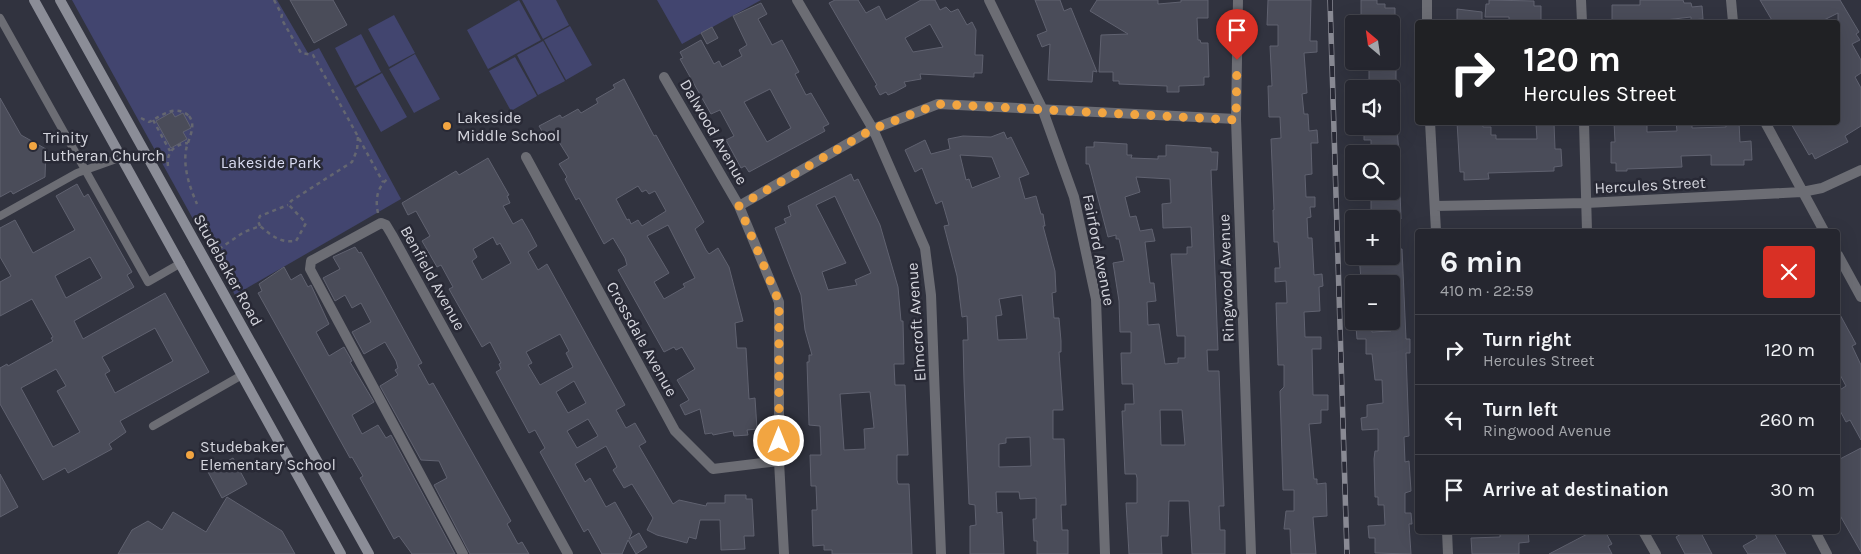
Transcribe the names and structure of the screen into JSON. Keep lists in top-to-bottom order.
{
  "streets": {
    "main road": ["Studebaker Road"],
    "street": [
      "Dalwood Avenue",
      "Hercules Street",
      "Fairford Avenue",
      "Benfield Avenue",
      "Ringwood Avenue",
      "Elmcroft Avenue",
      "Crossdale Avenue"
    ]
  },
  "crossings": [
    ["Dalwood Avenue", "Crossdale Avenue"]
  ],
  "parks": ["Lakeside Park"],
  "places": ["Lakeside Middle School", "Trinity Lutheran Church", "Studebaker Elementary School"],
  "north": "top left",
  "page": {
    "map_buttons": ["+", "−"],
    "turn": ["120 m", "Hercules Street"],
    "heading": ["6 min", "410 m · 22:59"],
    "list": [
      {
        "name": "Turn right",
        "note": "Hercules Street",
        "value": "120 m"
      },
      {
        "name": "Turn left",
        "note": "Ringwood Avenue",
        "value": "260 m"
      },
      {
        "name": "Arrive at destination",
        "value": "30 m"
      }
    ]
  }
}
